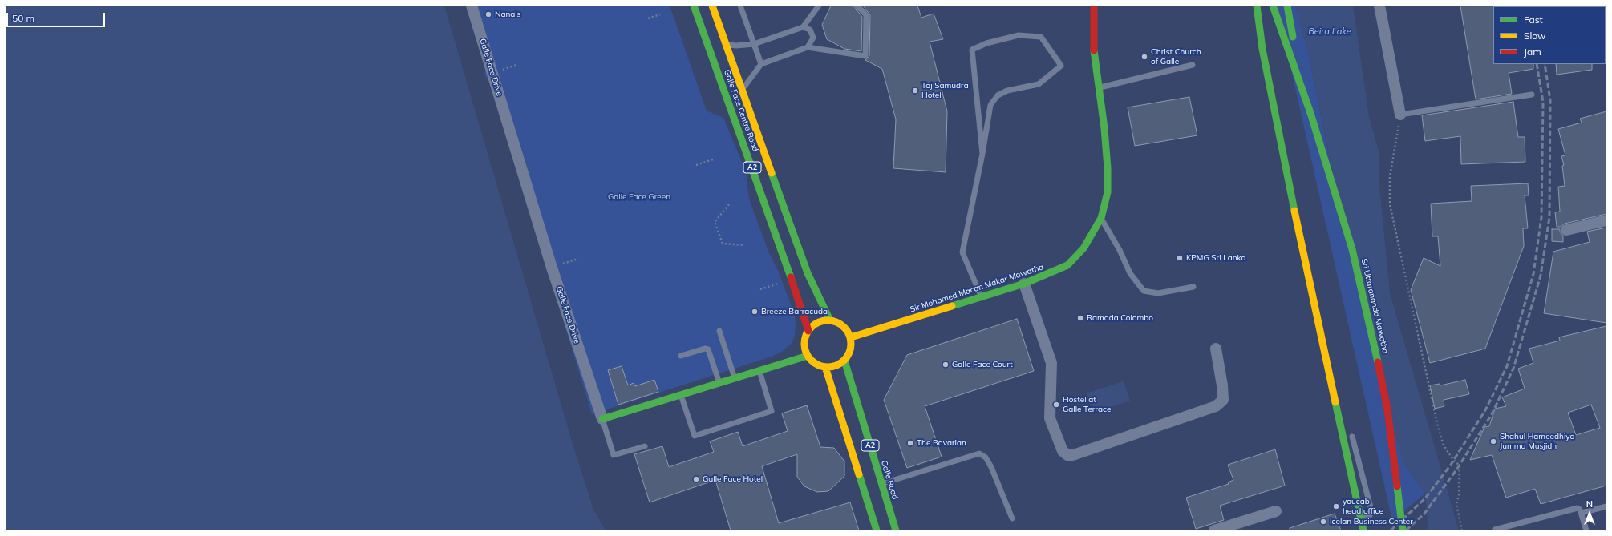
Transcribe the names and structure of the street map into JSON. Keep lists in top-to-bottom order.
{
  "streets": {
    "main road": [
      "Galle Face Centre Road",
      "A2",
      "Sir Mohamed Macan Makar Mawatha",
      "Sri Uttarananda Mawatha",
      "Galle Road"
    ],
    "street": ["Galle Face Drive"]
  },
  "crossings": [
    ["Galle Face Centre Road", "A2"],
    ["Galle Face Centre Road", "Sir Mohamed Macan Makar Mawatha"],
    ["Galle Face Centre Road", "Galle Road"],
    ["A2", "Sir Mohamed Macan Makar Mawatha"],
    ["A2", "Galle Road"],
    ["Sir Mohamed Macan Makar Mawatha", "Galle Road"]
  ],
  "water": ["Beira Lake"],
  "parks": ["Galle Face Green"],
  "places": [
    "Nana's",
    "Christ Church of Galle",
    "Taj Samudra Hotel",
    "KPMG Sri Lanka",
    "Breeze Barracuda",
    "Ramada Colombo",
    "Galle Face Court",
    "Hostel at Galle Terrace",
    "Shahul Hameedhiya Jumma Musjidh",
    "The Bavarian",
    "Galle Face Hotel",
    "youcab head office",
    "Icelan Business Center"
  ],
  "legend": ["Fast", "Slow", "Jam"],
  "scale_bar": "50 m",
  "north": "top"
}
